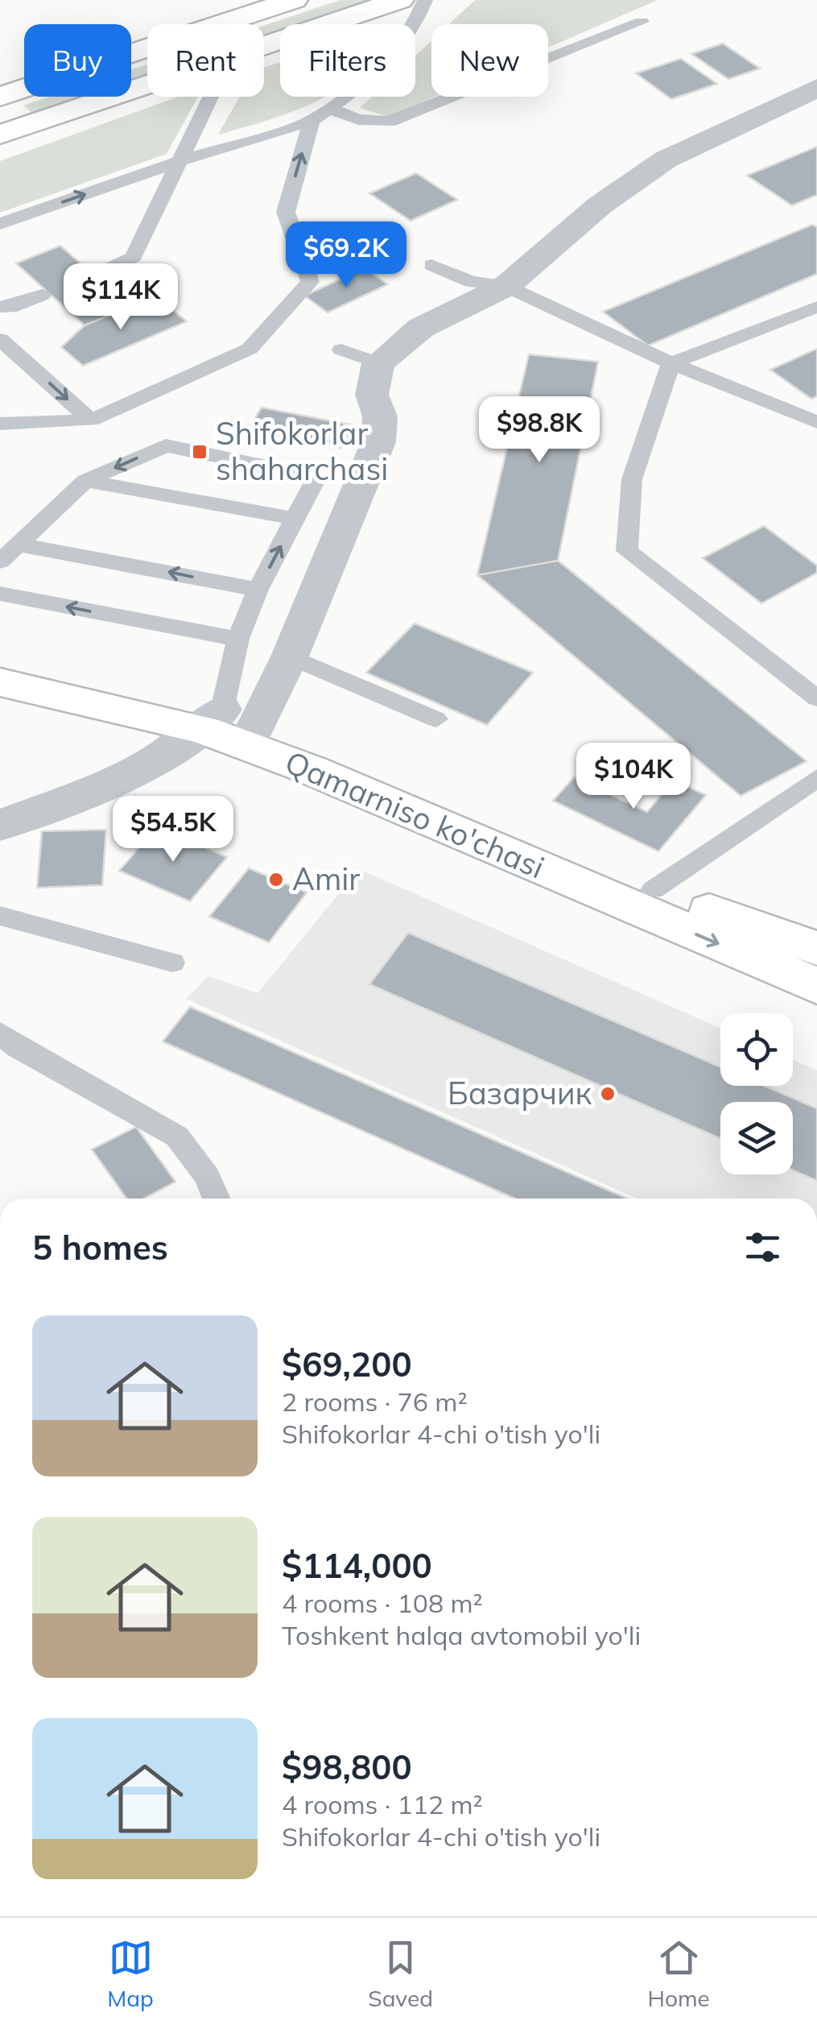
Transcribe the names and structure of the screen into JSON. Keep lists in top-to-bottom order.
{
  "streets": {
    "main road": ["Qamarniso ko'chasi"]
  },
  "places": {
    "transit": ["Shifokorlar shaharchasi"],
    "other": ["Amir", "Базарчик"]
  },
  "page": {
    "chip": [
      "Buy",
      "Rent",
      "Filters",
      "New"
    ],
    "price": [
      "$69.2K",
      "$114K",
      "$98.8K",
      "$104K",
      "$54.5K"
    ],
    "heading": "5 homes",
    "list": [
      {
        "name": "$69,200",
        "note": "2 rooms · 76 m² · Shifokorlar 4-chi o'tish yo'li"
      },
      {
        "name": "$114,000",
        "note": "4 rooms · 108 m² · Toshkent halqa avtomobil yo'li"
      },
      {
        "name": "$98,800",
        "note": "4 rooms · 112 m² · Shifokorlar 4-chi o'tish yo'li"
      }
    ],
    "tabs": ["Map", "Saved", "Home"]
  }
}
